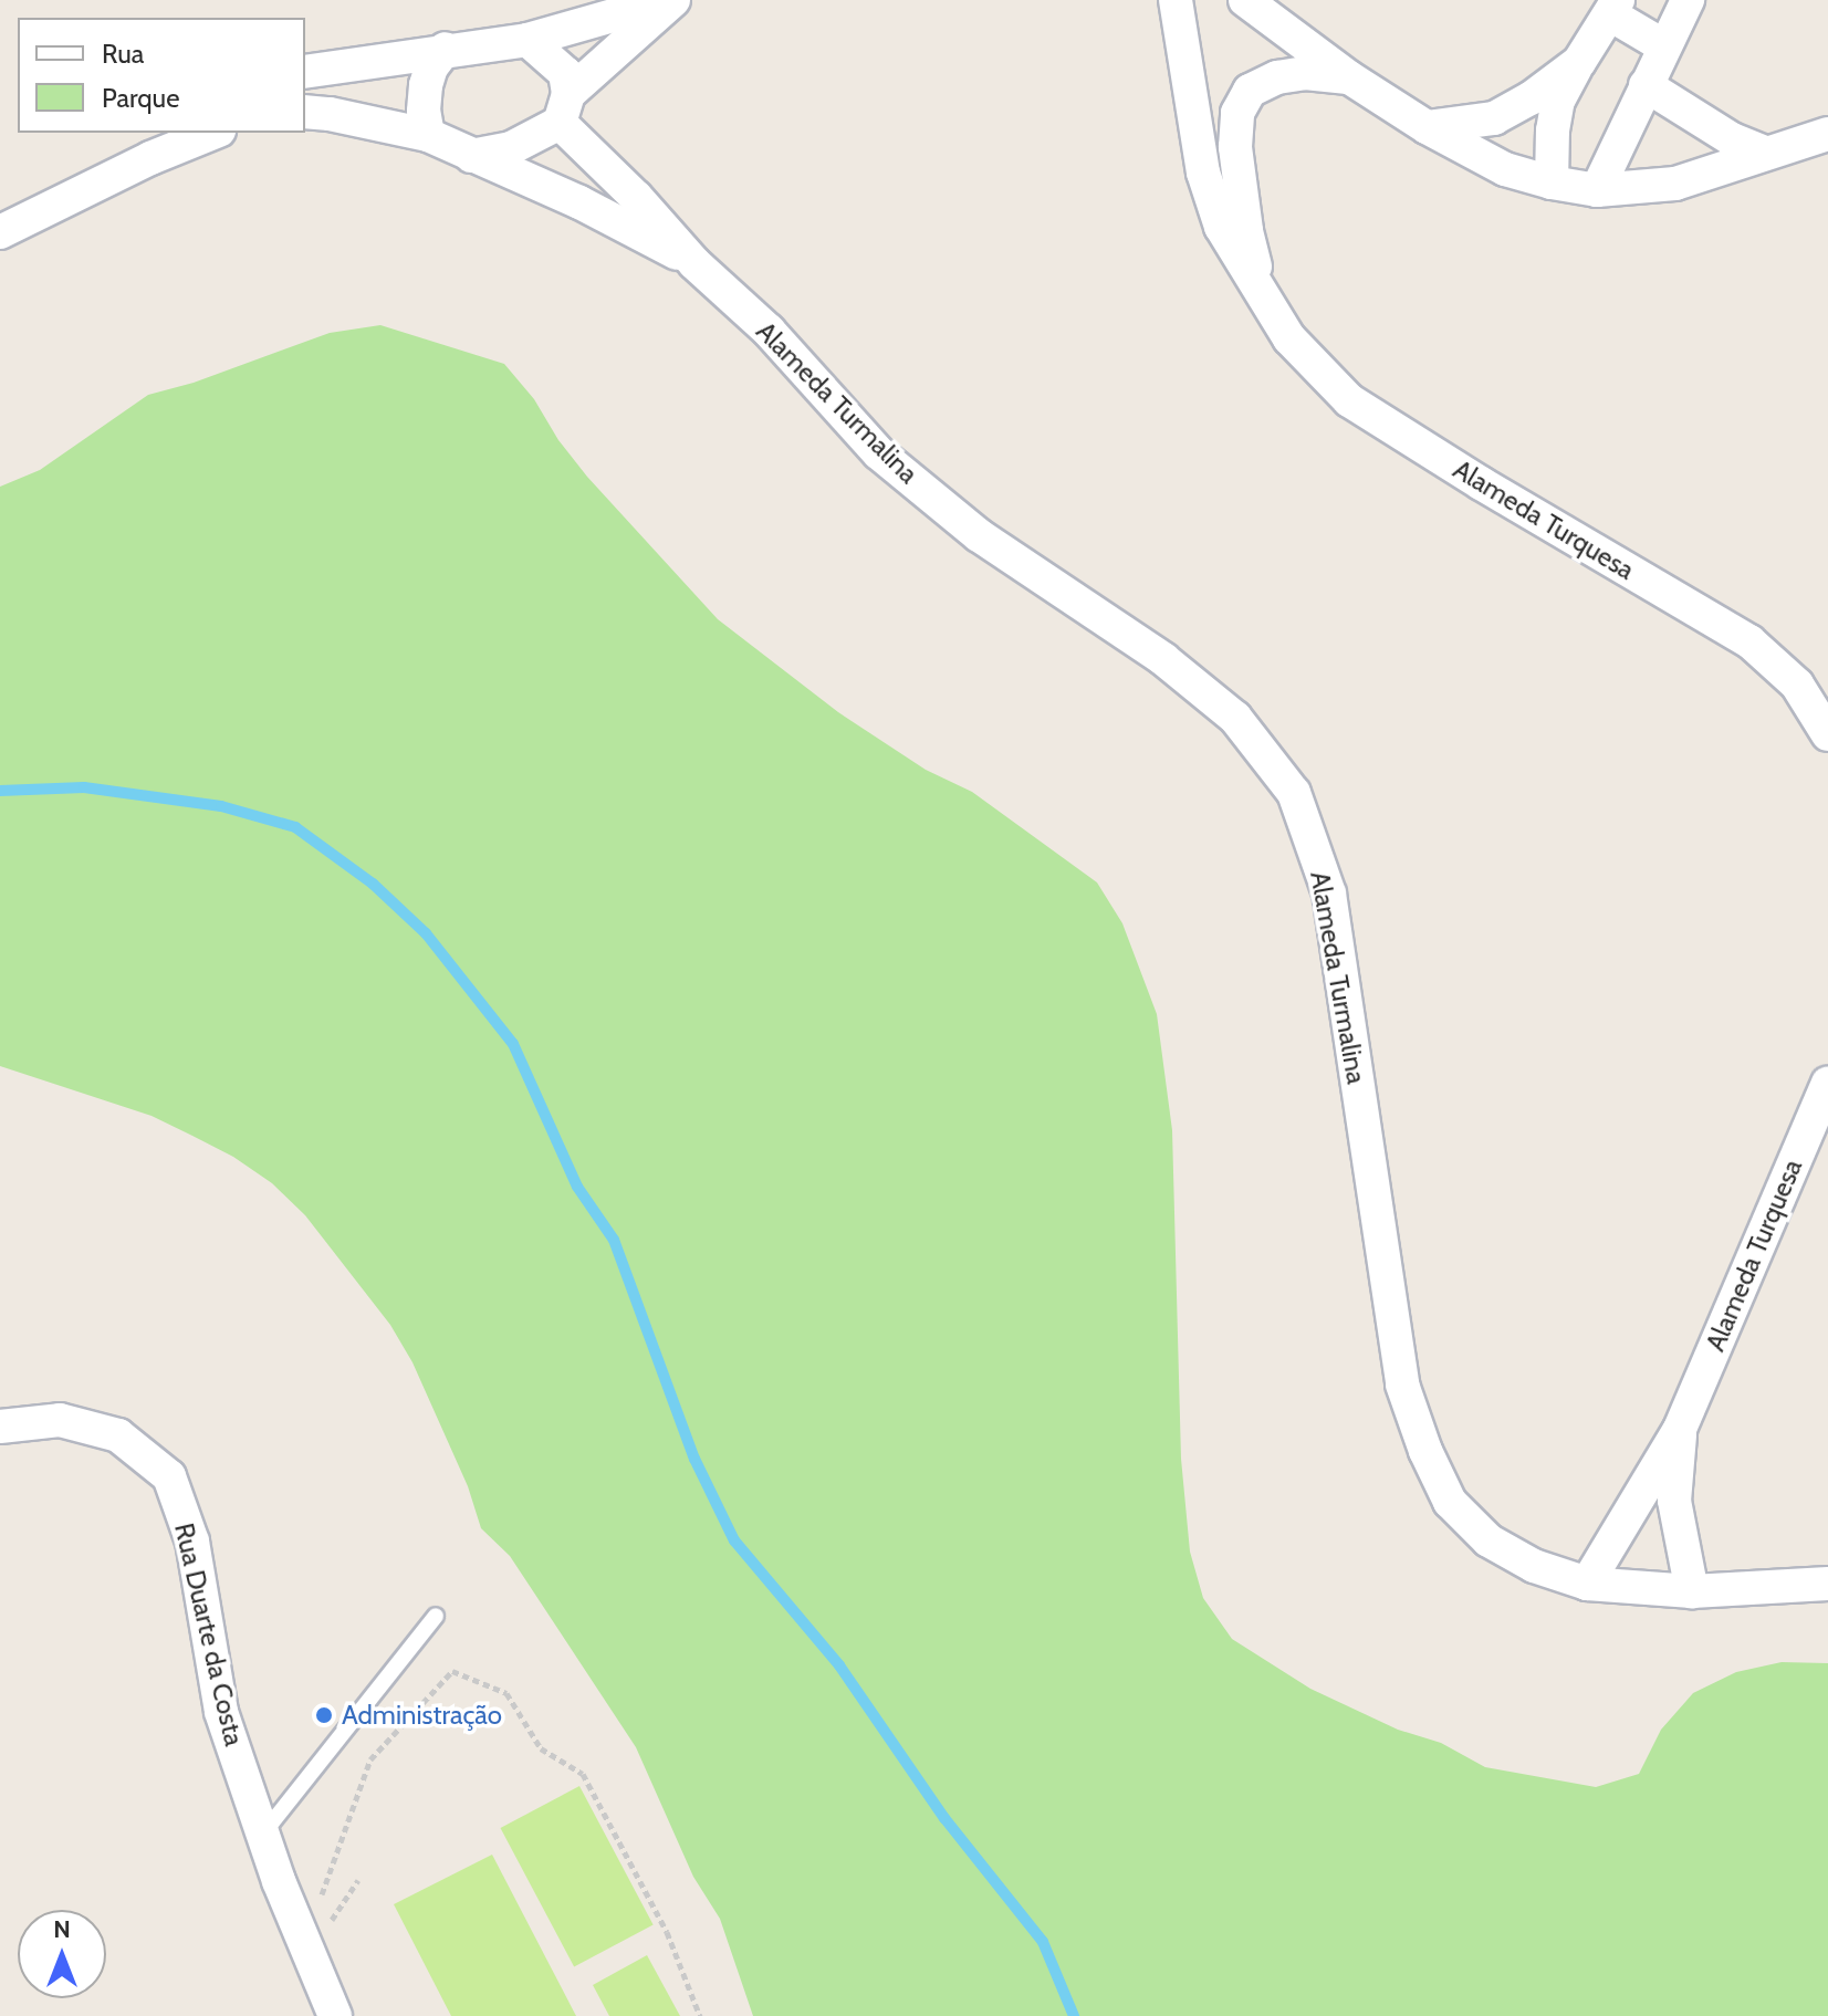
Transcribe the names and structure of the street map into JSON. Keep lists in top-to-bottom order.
{
  "streets": {
    "street": ["Alameda Turmalina", "Alameda Turquesa", "Rua Duarte da Costa"]
  },
  "crossings": [
    ["Alameda Turmalina", "Alameda Turquesa"]
  ],
  "places": ["Administração"],
  "legend": ["Rua", "Parque"],
  "north": "top"
}
